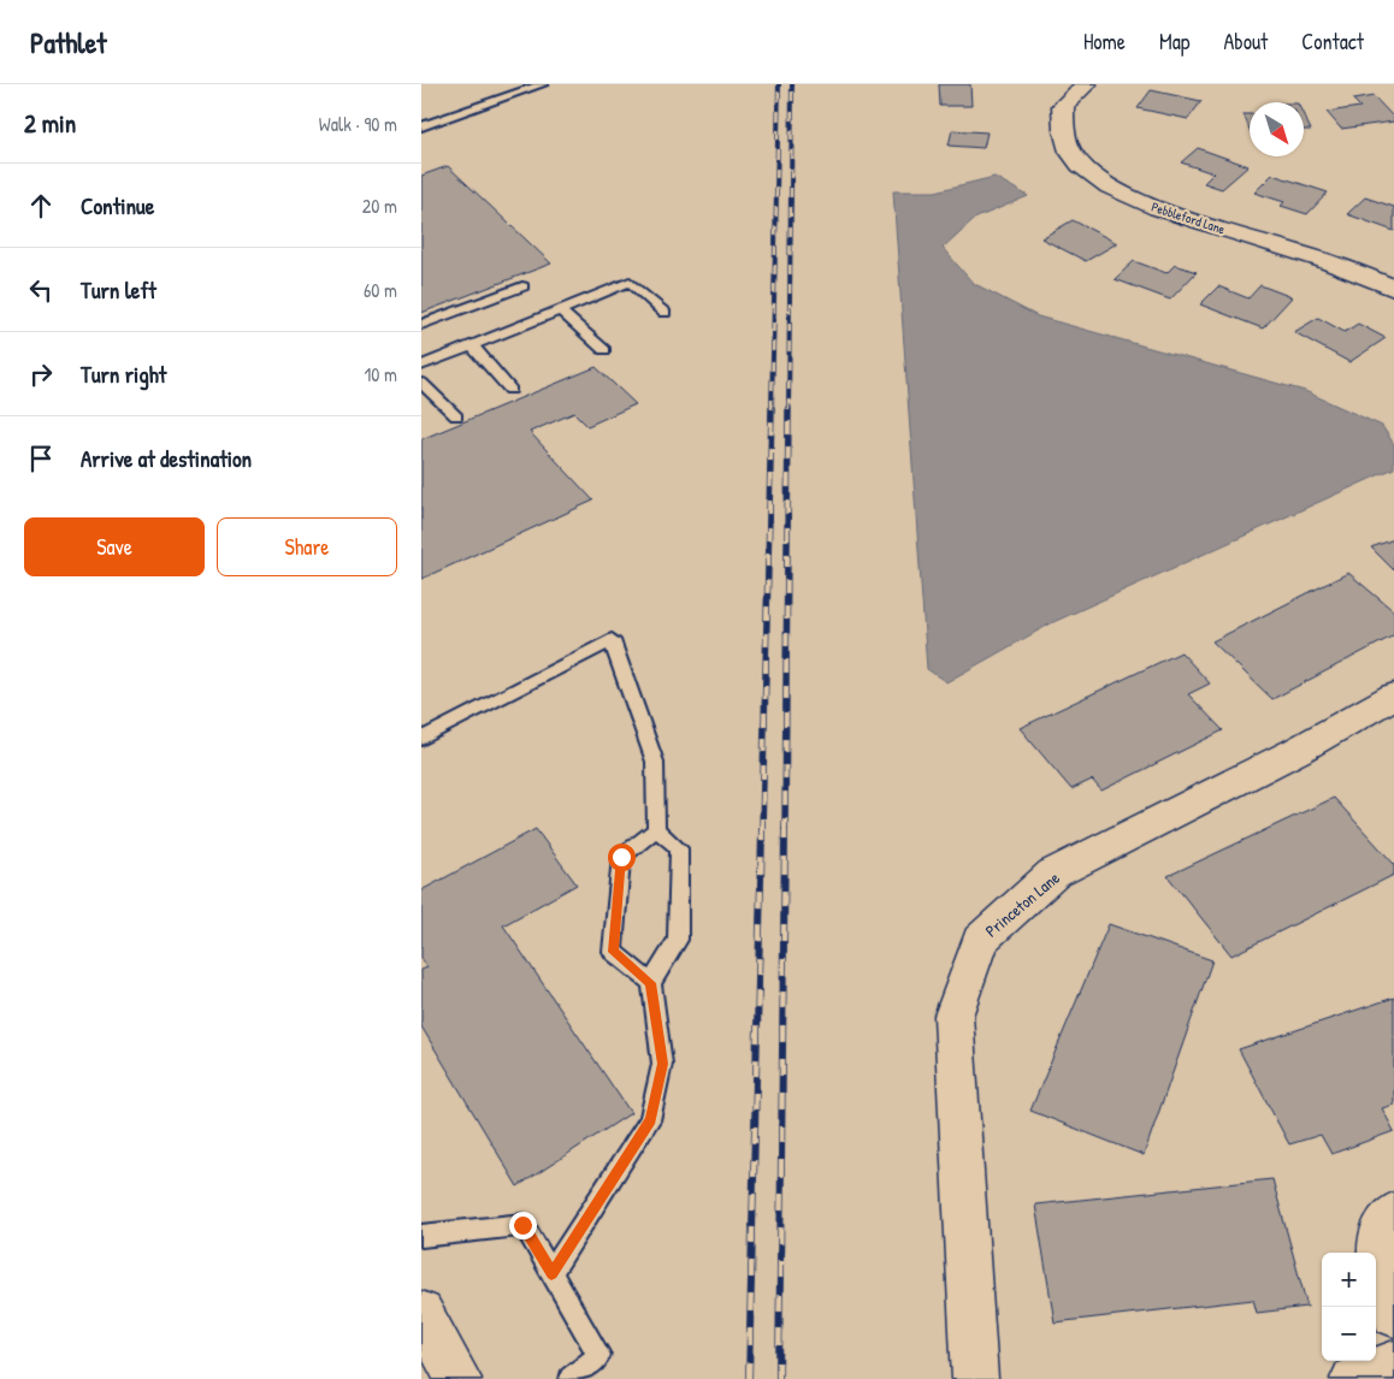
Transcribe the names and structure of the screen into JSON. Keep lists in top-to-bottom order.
{
  "streets": {
    "street": ["Pebbleford Lane", "Princeton Lane"]
  },
  "north": "bottom right",
  "page": {
    "header": "Pathlet",
    "nav": [
      "Home",
      "Map",
      "About",
      "Contact"
    ],
    "heading": ["2 min", "Walk · 90 m"],
    "list": [
      ["Continue", "20 m"],
      ["Turn left", "60 m"],
      ["Turn right", "10 m"],
      "Arrive at destination"
    ],
    "buttons": ["Save", "Share"],
    "map_buttons": ["+", "−"]
  }
}
